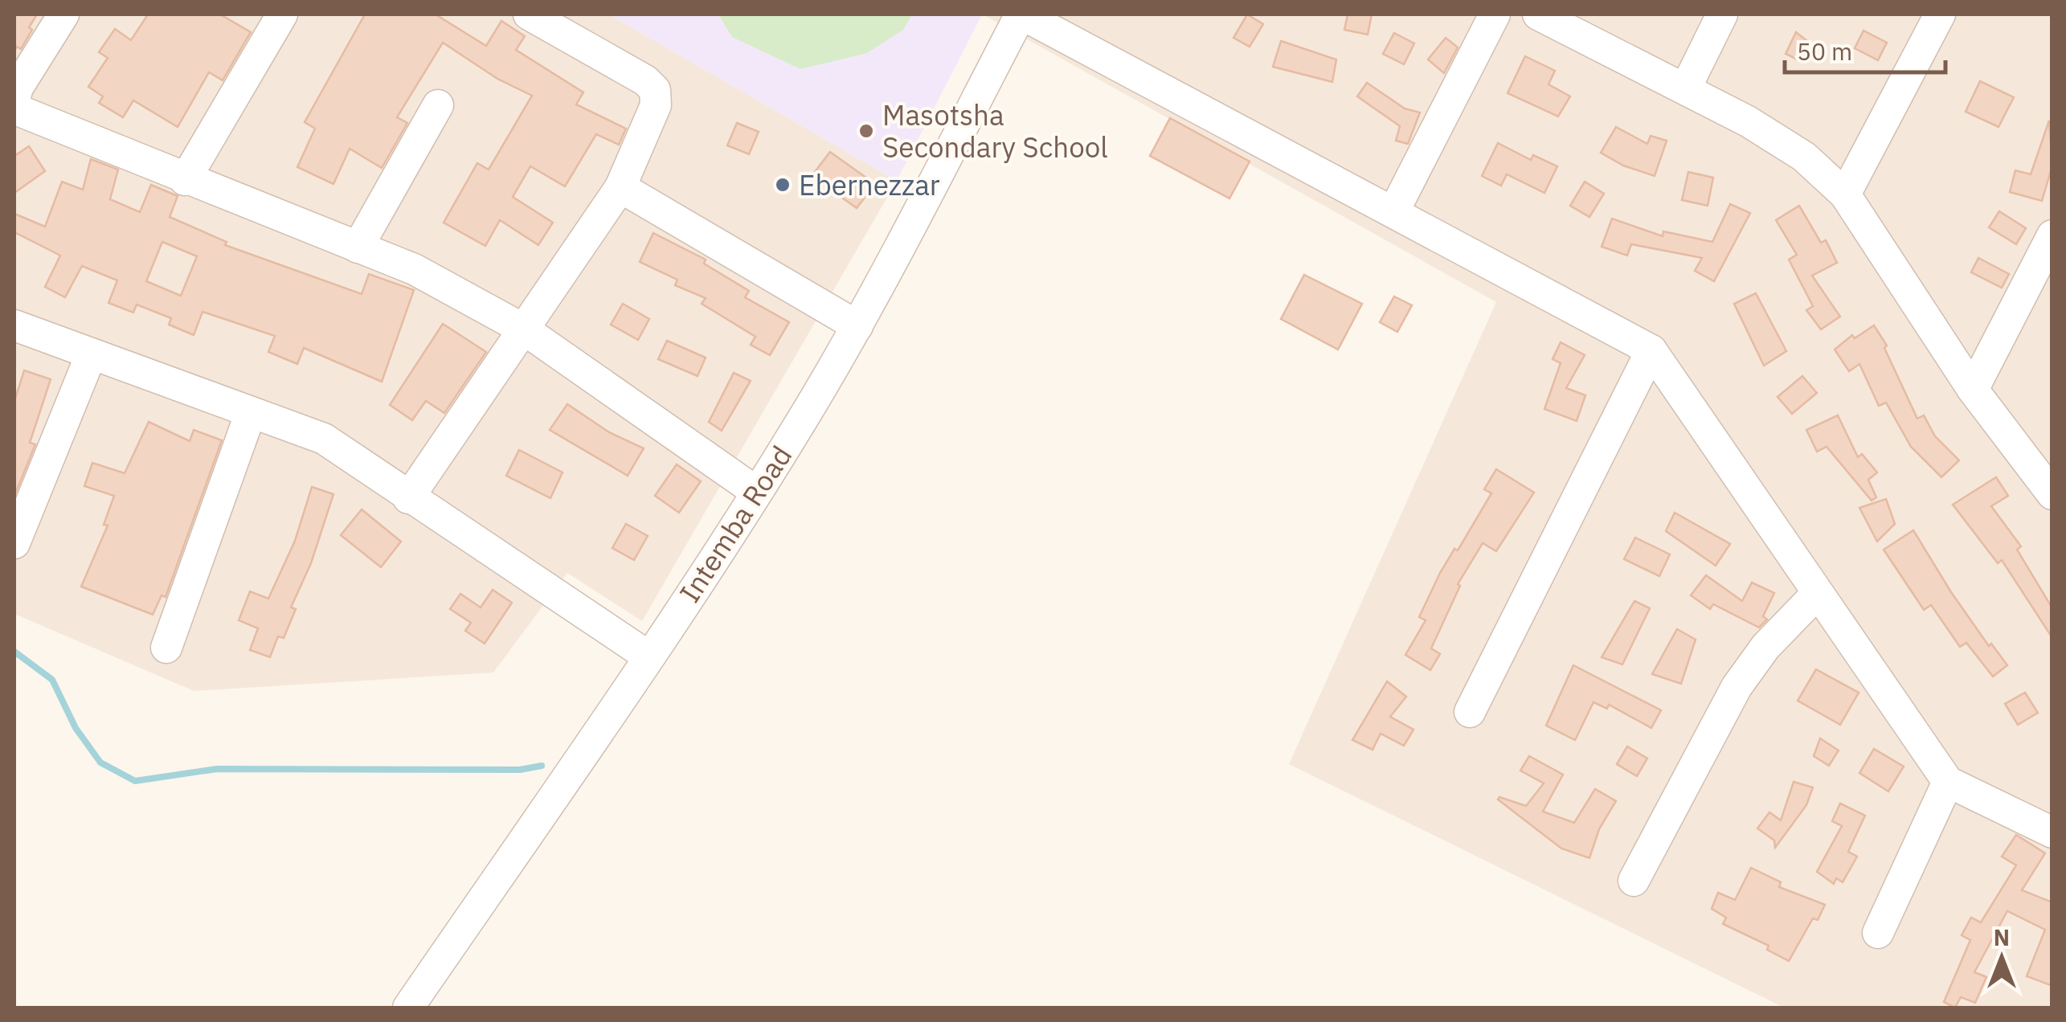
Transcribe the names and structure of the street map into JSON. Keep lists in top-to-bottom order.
{
  "streets": {
    "street": ["Intemba Road"]
  },
  "places": ["Masotsha Secondary School", "Ebernezzar"],
  "scale_bar": "50 m",
  "north": "top"
}
